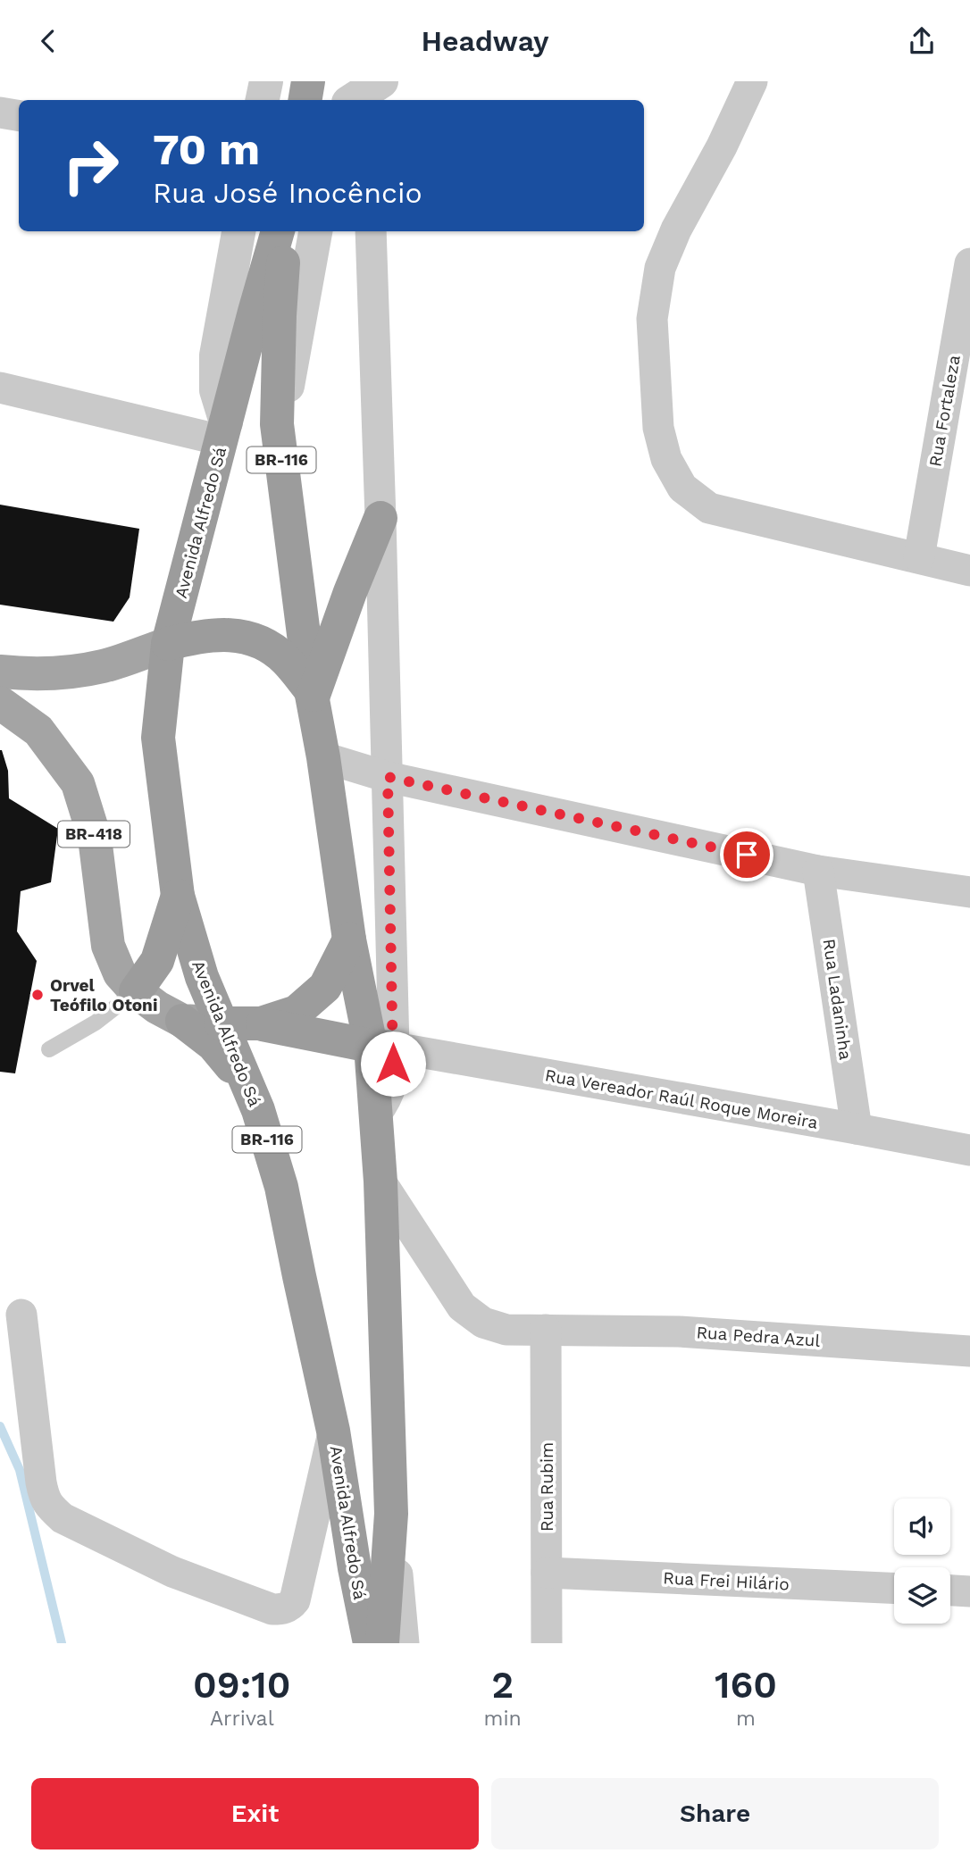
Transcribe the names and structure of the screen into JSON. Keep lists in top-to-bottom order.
{
  "streets": {
    "highway": ["BR-116", "Avenida Alfredo Sá"],
    "main road": ["BR-418"],
    "street": [
      "Rua Fortaleza",
      "Rua Ladaninha",
      "Rua Vereador Raúl Roque Moreira",
      "Rua Pedra Azul",
      "Rua Rubim",
      "Rua Frei Hilário"
    ]
  },
  "crossings": [
    ["BR-116", "Avenida Alfredo Sá"],
    ["Avenida Alfredo Sá", "BR-418"],
    ["Avenida Alfredo Sá", "Rua Vereador Raúl Roque Moreira"],
    ["Avenida Alfredo Sá", "Rua Pedra Azul"],
    ["Rua Ladaninha", "Rua Vereador Raúl Roque Moreira"],
    ["Rua Pedra Azul", "Rua Rubim"],
    ["Rua Rubim", "Rua Frei Hilário"]
  ],
  "places": ["Orvel Teófilo Otoni"],
  "page": {
    "header": "Headway",
    "turn": ["70 m", "Rua José Inocêncio"],
    "eta": [
      "09:10",
      "Arrival",
      "2",
      "min",
      "160",
      "m"
    ],
    "buttons": ["Exit", "Share"]
  }
}
